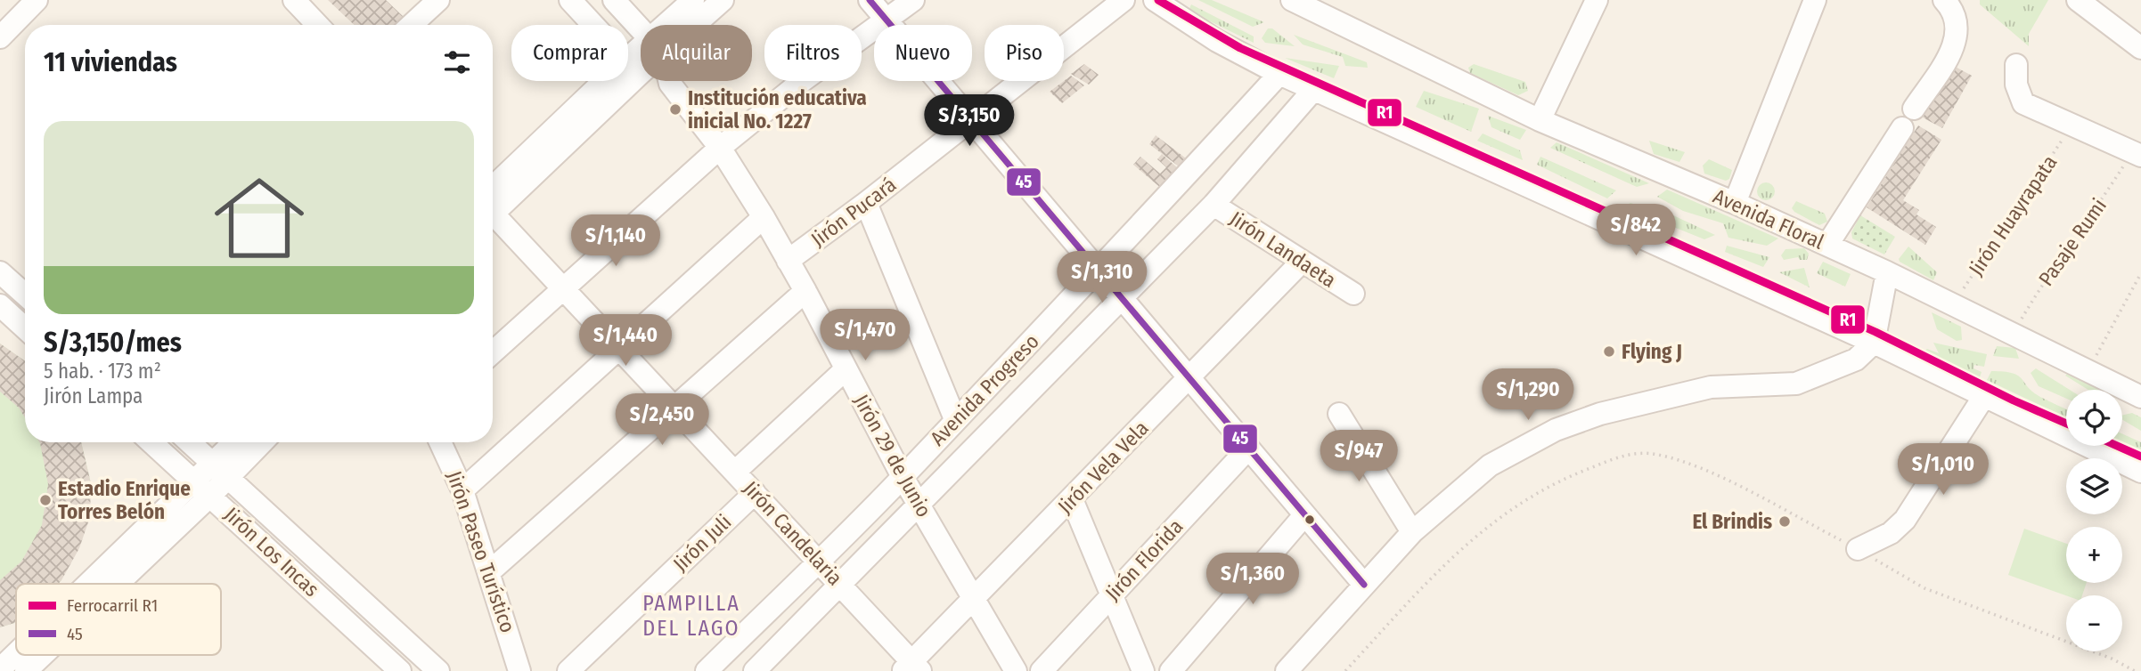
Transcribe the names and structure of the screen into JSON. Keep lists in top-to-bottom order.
{
  "streets": {
    "street": [
      "Jirón Pucará",
      "Avenida Floral",
      "Jirón Landaeta",
      "Avenida Progreso",
      "Jirón 29 de Junio",
      "Jirón Vela Vela",
      "Jirón Candelaria",
      "Jirón Juli",
      "Jirón Los Incas",
      "Jirón Paseo Turístico",
      "Jirón Florida"
    ],
    "path": ["Jirón Huayrapata", "Pasaje Rumi"]
  },
  "crossings": [
    ["Jirón Pucará", "Jirón 29 de Junio"],
    ["Jirón Huayrapata", "Avenida Floral"],
    ["Avenida Floral", "Pasaje Rumi"],
    ["Jirón Landaeta", "Avenida Progreso"],
    ["Jirón Landaeta", "Jirón Vela Vela"],
    ["Avenida Progreso", "Jirón 29 de Junio"],
    ["Avenida Progreso", "Jirón Candelaria"],
    ["Jirón 29 de Junio", "Jirón Vela Vela"],
    ["Jirón Vela Vela", "Jirón Candelaria"],
    ["Jirón Candelaria", "Jirón Juli"]
  ],
  "districts": ["PAMPILLA DEL LAGO"],
  "places": [
    "Institución educativa inicial No. 1227",
    "Flying J",
    "Estadio Enrique Torres Belón",
    "El Brindis"
  ],
  "lines": ["rail line R1", "transit line 45"],
  "legend": ["Ferrocarril R1", "45"],
  "page": {
    "chip": [
      "Comprar",
      "Alquilar",
      "Filtros",
      "Nuevo",
      "Piso"
    ],
    "heading": "11 viviendas",
    "price": [
      "S/3,150",
      "S/842",
      "S/1,140",
      "S/1,310",
      "S/1,470",
      "S/1,440",
      "S/1,290",
      "S/2,450",
      "S/947",
      "S/1,010",
      "S/1,360"
    ],
    "list": [
      {
        "name": "S/3,150/mes",
        "note": "5 hab. · 173 m² · Jirón Lampa"
      }
    ],
    "map_buttons": ["+", "−"]
  }
}
